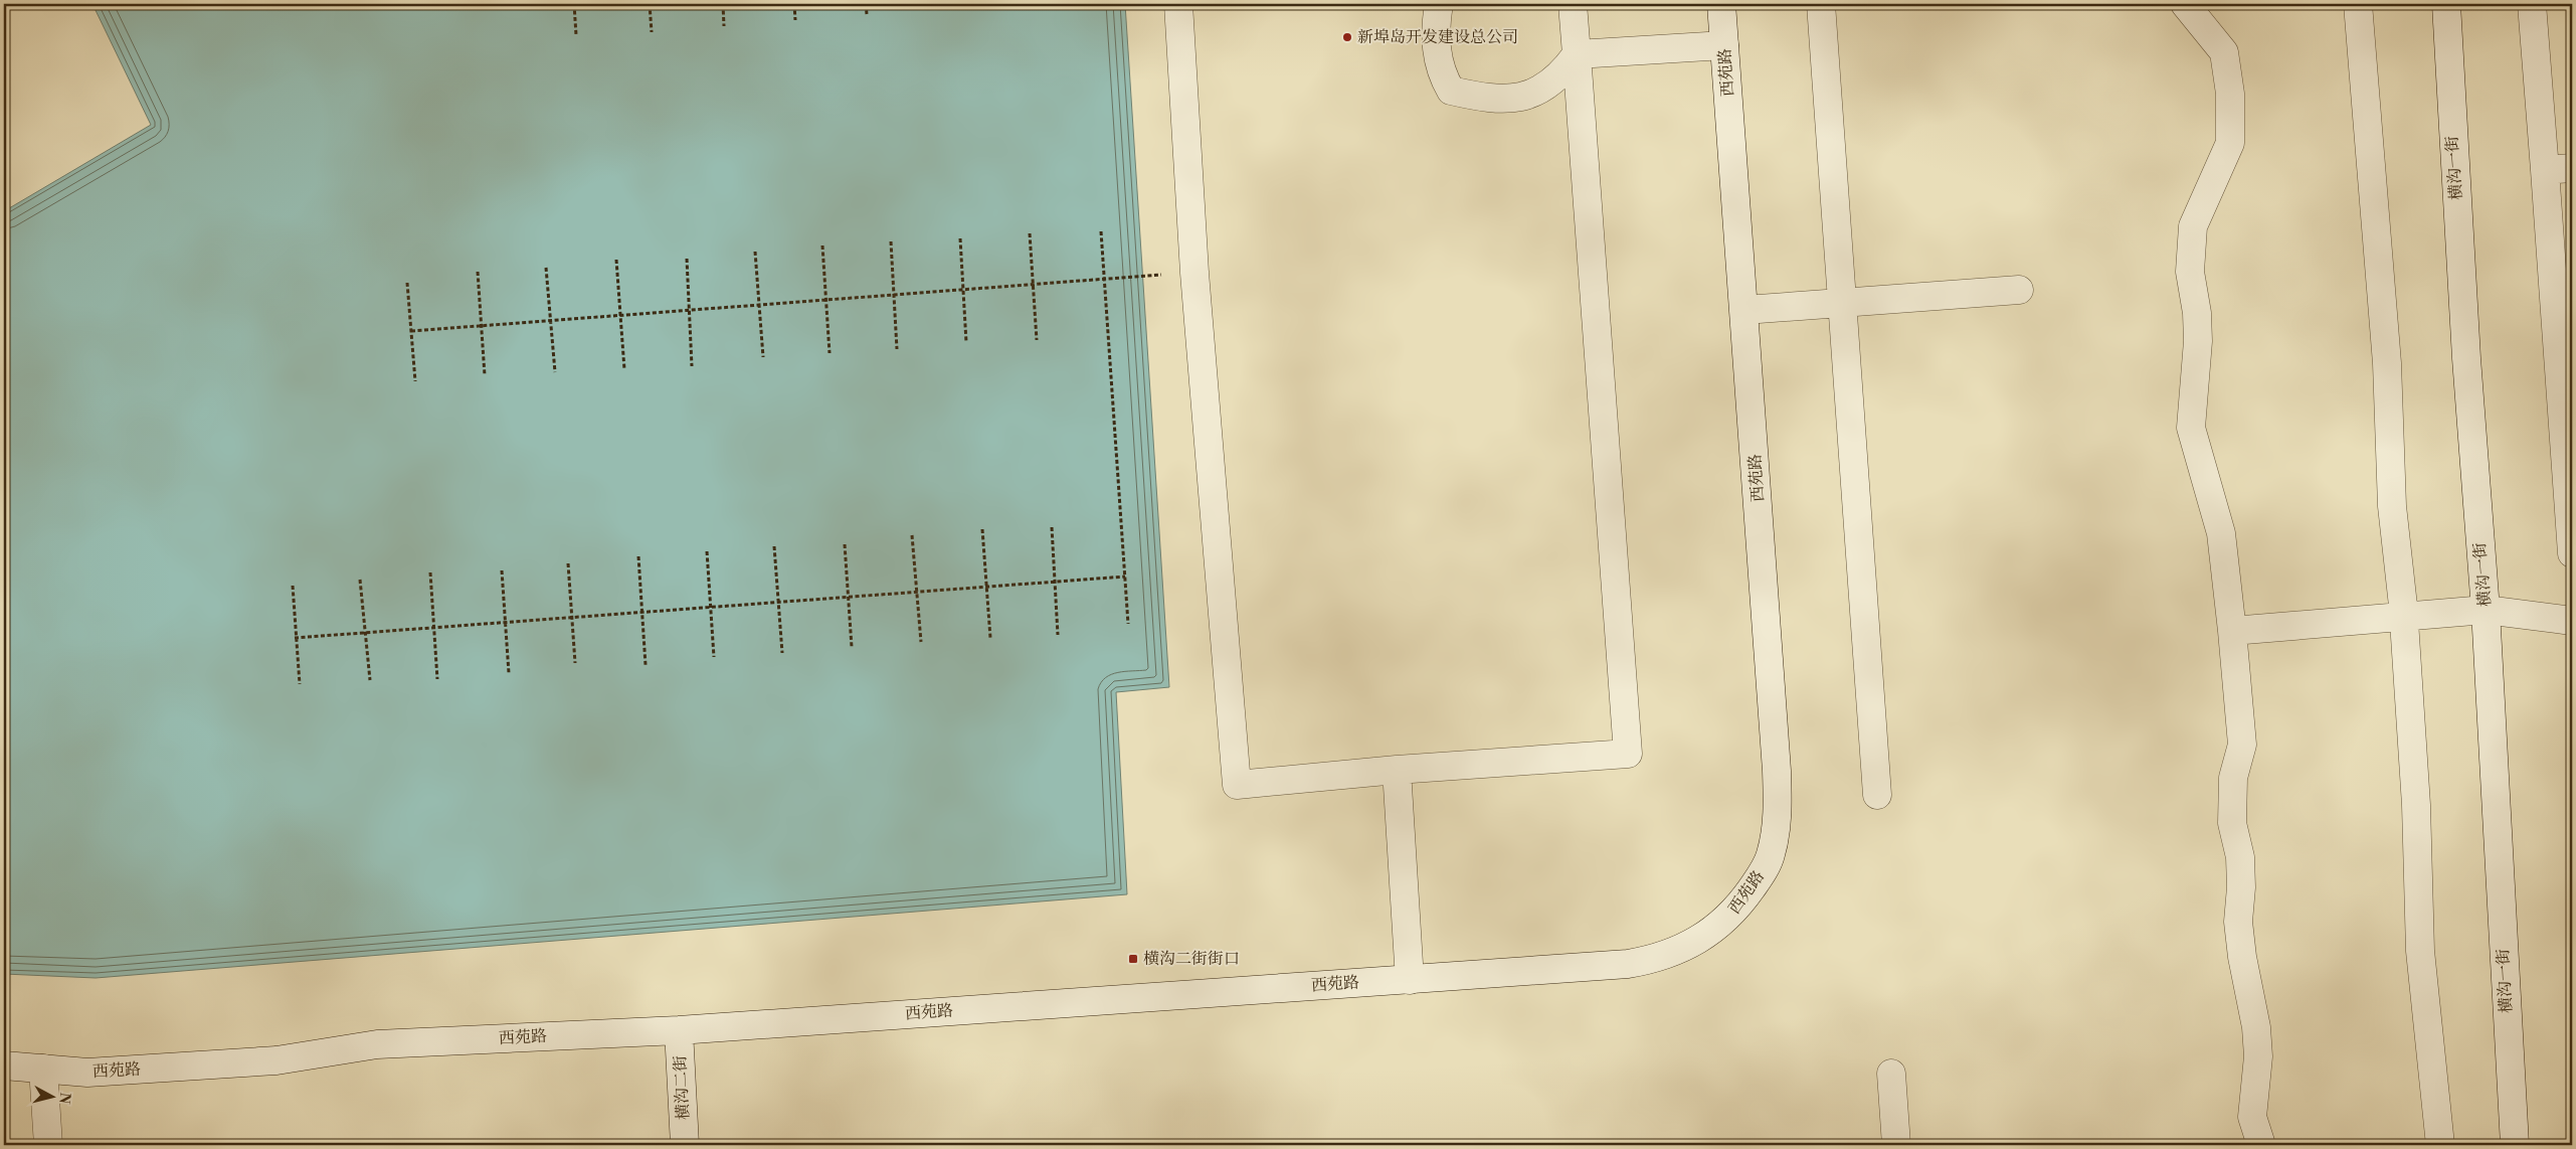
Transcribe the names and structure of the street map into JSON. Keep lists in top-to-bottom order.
{
  "streets": {
    "street": ["西苑路", "横沟一街", "横沟二街"]
  },
  "crossings": [
    ["西苑路", "横沟二街"]
  ],
  "places": {
    "other": ["新埠岛开发建设总公司"],
    "transit": ["横沟二街街口"]
  },
  "north": "right"
}
